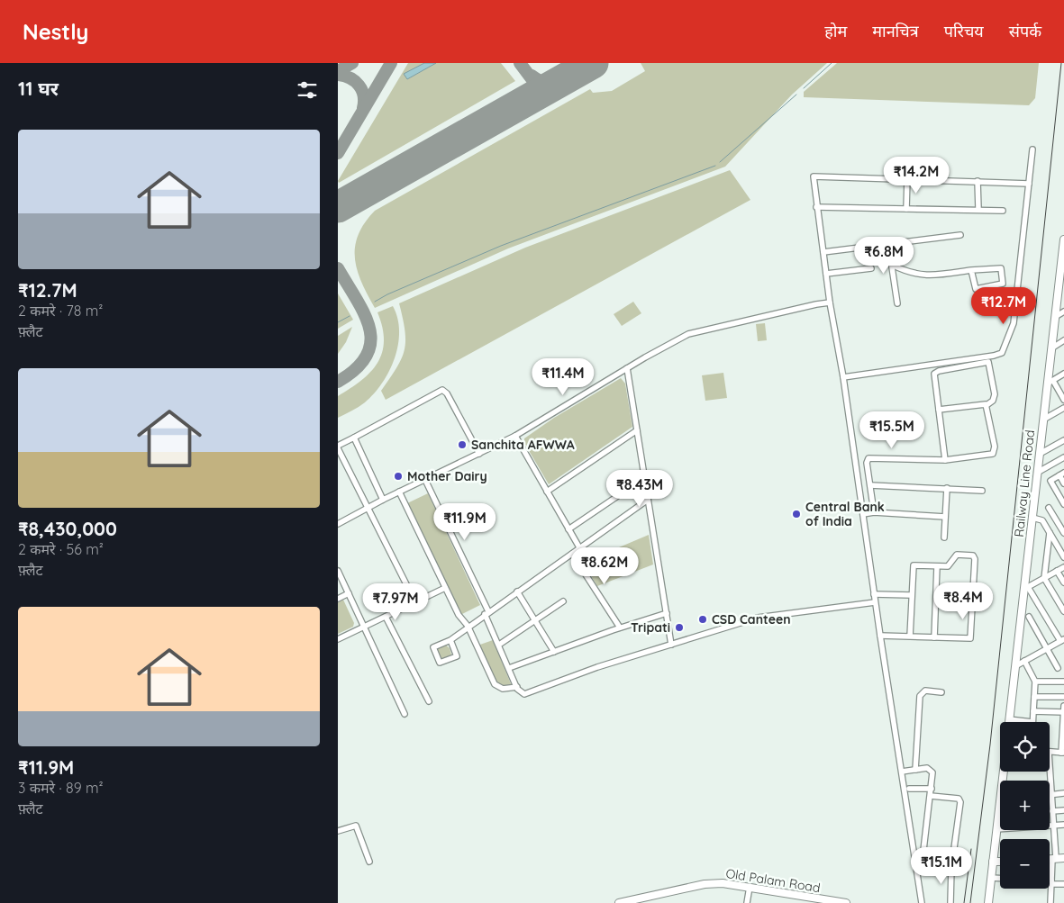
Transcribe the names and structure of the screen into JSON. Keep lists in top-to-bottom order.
{
  "streets": {
    "street": ["Railway Line Road", "Old Palam Road"]
  },
  "places": [
    "Sanchita AFWWA",
    "Mother Dairy",
    "Central Bank of India",
    "CSD Canteen",
    "Tripati"
  ],
  "page": {
    "header": "Nestly",
    "nav": [
      "होम",
      "मानचित्र",
      "परिचय",
      "संपर्क"
    ],
    "heading": "11 घर",
    "list": [
      {
        "name": "₹12.7M",
        "note": "2 कमरे · 78 m² · फ़्लैट"
      },
      {
        "name": "₹8,430,000",
        "note": "2 कमरे · 56 m² · फ़्लैट"
      },
      {
        "name": "₹11.9M",
        "note": "3 कमरे · 89 m² · फ़्लैट"
      }
    ],
    "price": [
      "₹14.2M",
      "₹6.8M",
      "₹12.7M",
      "₹11.4M",
      "₹15.5M",
      "₹8.43M",
      "₹11.9M",
      "₹8.62M",
      "₹8.4M",
      "₹7.97M",
      "₹15.1M"
    ],
    "map_buttons": ["+", "−"]
  }
}
